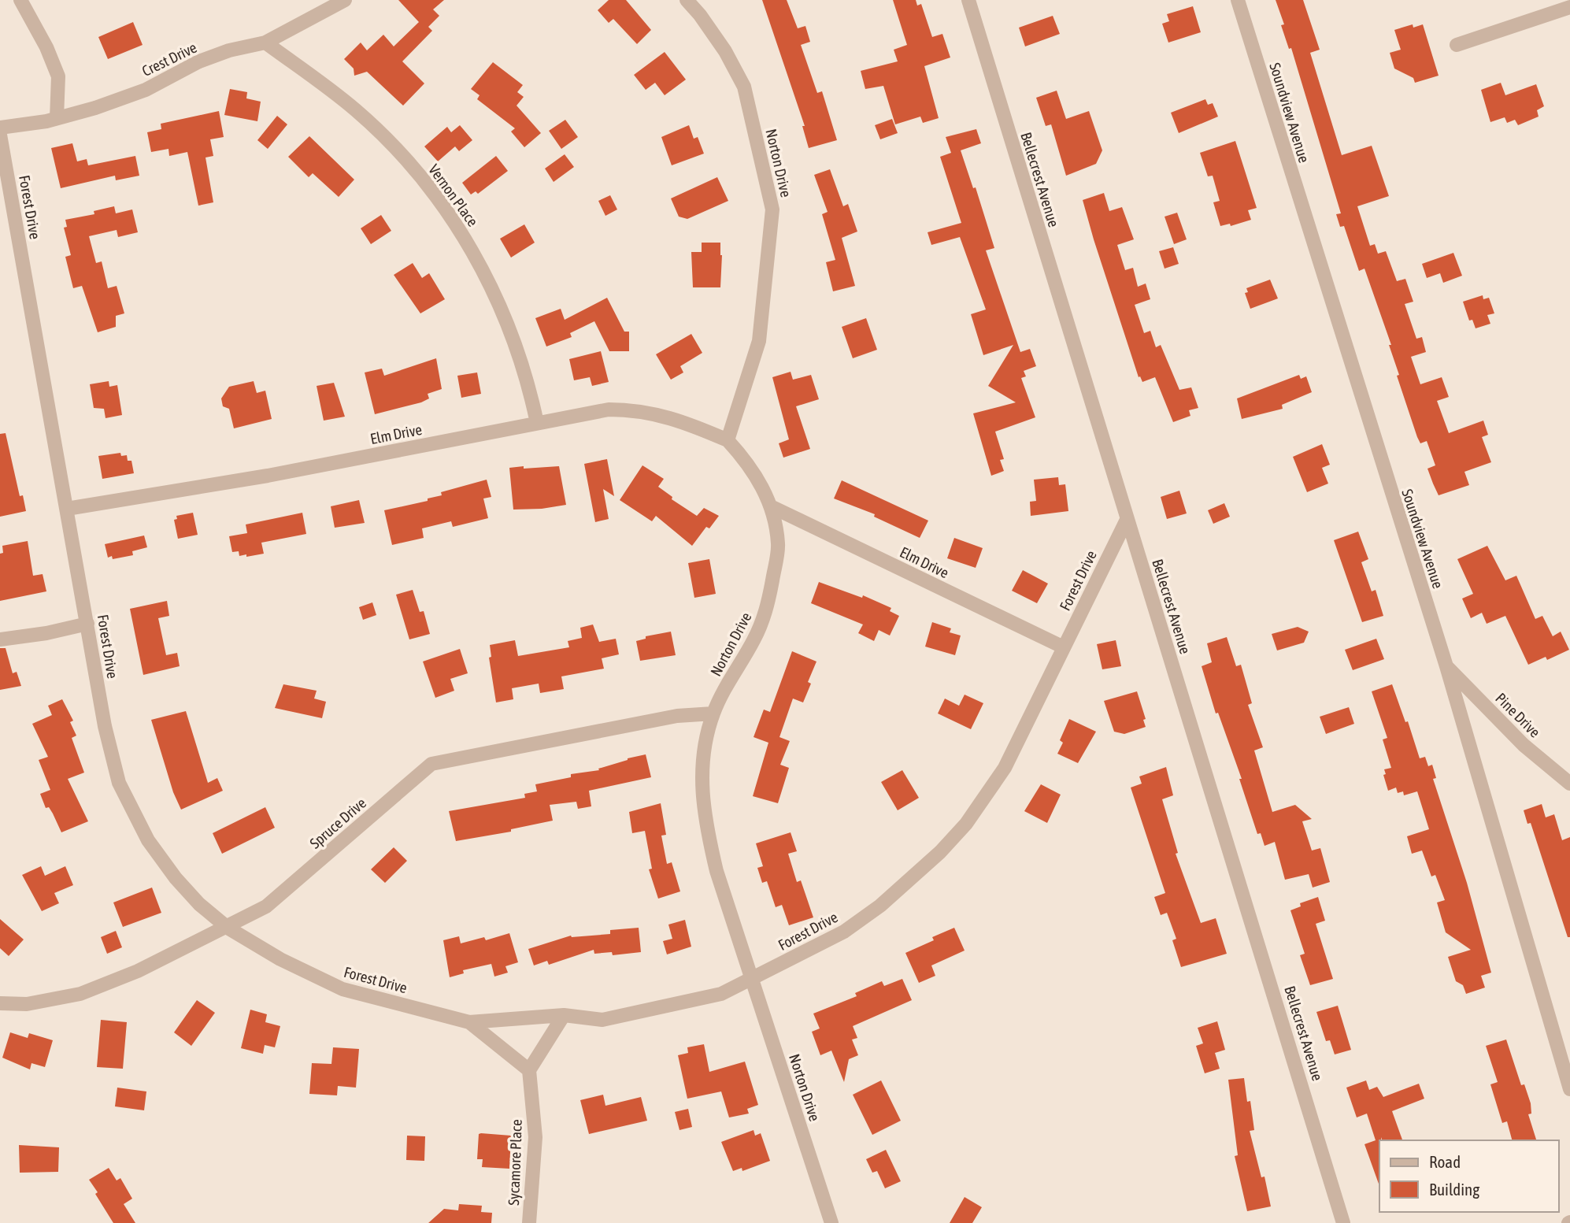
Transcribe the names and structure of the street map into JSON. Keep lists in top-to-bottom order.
{
  "streets": {
    "street": [
      "Crest Drive",
      "Soundview Avenue",
      "Norton Drive",
      "Bellecrest Avenue",
      "Vernon Place",
      "Forest Drive",
      "Elm Drive",
      "Pine Drive",
      "Spruce Drive",
      "Sycamore Place"
    ]
  },
  "crossings": [
    ["Crest Drive", "Vernon Place"],
    ["Soundview Avenue", "Pine Drive"],
    ["Norton Drive", "Forest Drive"],
    ["Norton Drive", "Elm Drive"],
    ["Norton Drive", "Spruce Drive"],
    ["Bellecrest Avenue", "Forest Drive"],
    ["Vernon Place", "Elm Drive"],
    ["Forest Drive", "Elm Drive"],
    ["Forest Drive", "Spruce Drive"]
  ],
  "legend": ["Road", "Building"]
}
